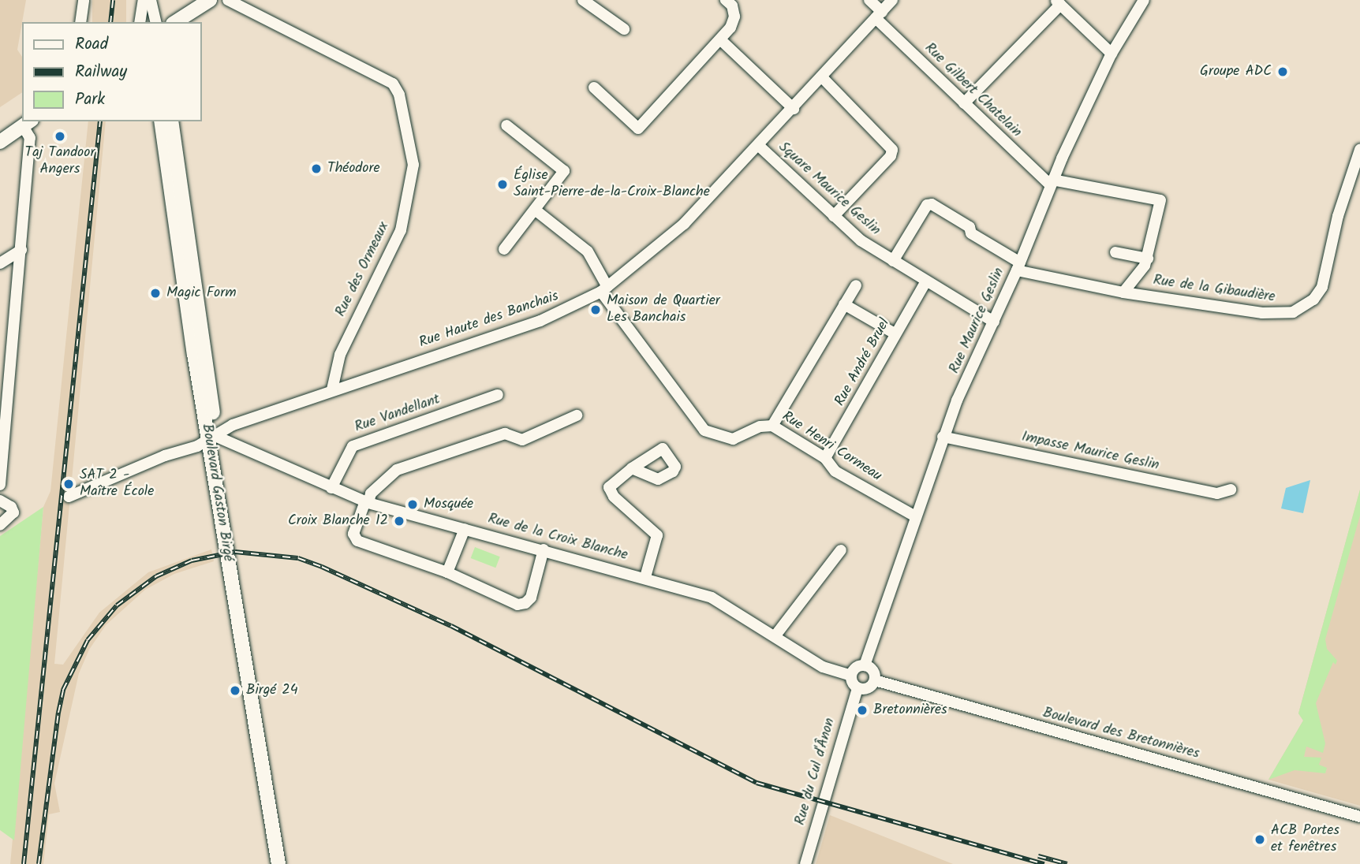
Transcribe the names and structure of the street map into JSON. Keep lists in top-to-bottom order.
{
  "streets": {
    "main road": ["Boulevard Gaston Birgé"],
    "street": [
      "Rue Gilbert Chatelain",
      "Square Maurice Geslin",
      "Rue des Ormeaux",
      "Rue de la Gibaudière",
      "Rue Haute des Banchais",
      "Rue Maurice Geslin",
      "Rue André Bruel",
      "Rue Vandellant",
      "Rue Henri Cormeau",
      "Impasse Maurice Geslin",
      "Rue de la Croix Blanche",
      "Boulevard des Bretonnières",
      "Rue du Cul d'Ânon"
    ]
  },
  "crossings": [
    ["Rue Gilbert Chatelain", "Rue Haute des Banchais"],
    ["Rue Gilbert Chatelain", "Rue Maurice Geslin"],
    ["Square Maurice Geslin", "Rue de la Gibaudière"],
    ["Square Maurice Geslin", "Rue Haute des Banchais"],
    ["Square Maurice Geslin", "Rue Maurice Geslin"],
    ["Square Maurice Geslin", "Rue André Bruel"],
    ["Rue des Ormeaux", "Rue Haute des Banchais"],
    ["Rue de la Gibaudière", "Rue Maurice Geslin"],
    ["Rue Haute des Banchais", "Rue Henri Cormeau"],
    ["Rue Haute des Banchais", "Boulevard Gaston Birgé"],
    ["Rue Haute des Banchais", "Rue de la Croix Blanche"],
    ["Rue Maurice Geslin", "Rue Henri Cormeau"],
    ["Rue Maurice Geslin", "Impasse Maurice Geslin"],
    ["Rue Maurice Geslin", "Rue de la Croix Blanche"],
    ["Rue Maurice Geslin", "Boulevard des Bretonnières"],
    ["Rue Maurice Geslin", "Rue du Cul d'Ânon"],
    ["Rue André Bruel", "Rue Henri Cormeau"],
    ["Rue Vandellant", "Rue de la Croix Blanche"],
    ["Boulevard Gaston Birgé", "Rue de la Croix Blanche"],
    ["Rue de la Croix Blanche", "Boulevard des Bretonnières"],
    ["Rue de la Croix Blanche", "Rue du Cul d'Ânon"],
    ["Boulevard des Bretonnières", "Rue du Cul d'Ânon"]
  ],
  "places": [
    "Groupe ADC",
    "Taj Tandoor Angers",
    "Théodore",
    "Église Saint-Pierre-de-la-Croix-Blanche",
    "Magic Form",
    "Maison de Quartier Les Banchais",
    "SAT 2 - Maître École",
    "Mosquée",
    "Croix Blanche 12",
    "Birgé 24",
    "Bretonnières",
    "ACB Portes et fenêtres"
  ],
  "legend": ["Road", "Railway", "Park"]
}
